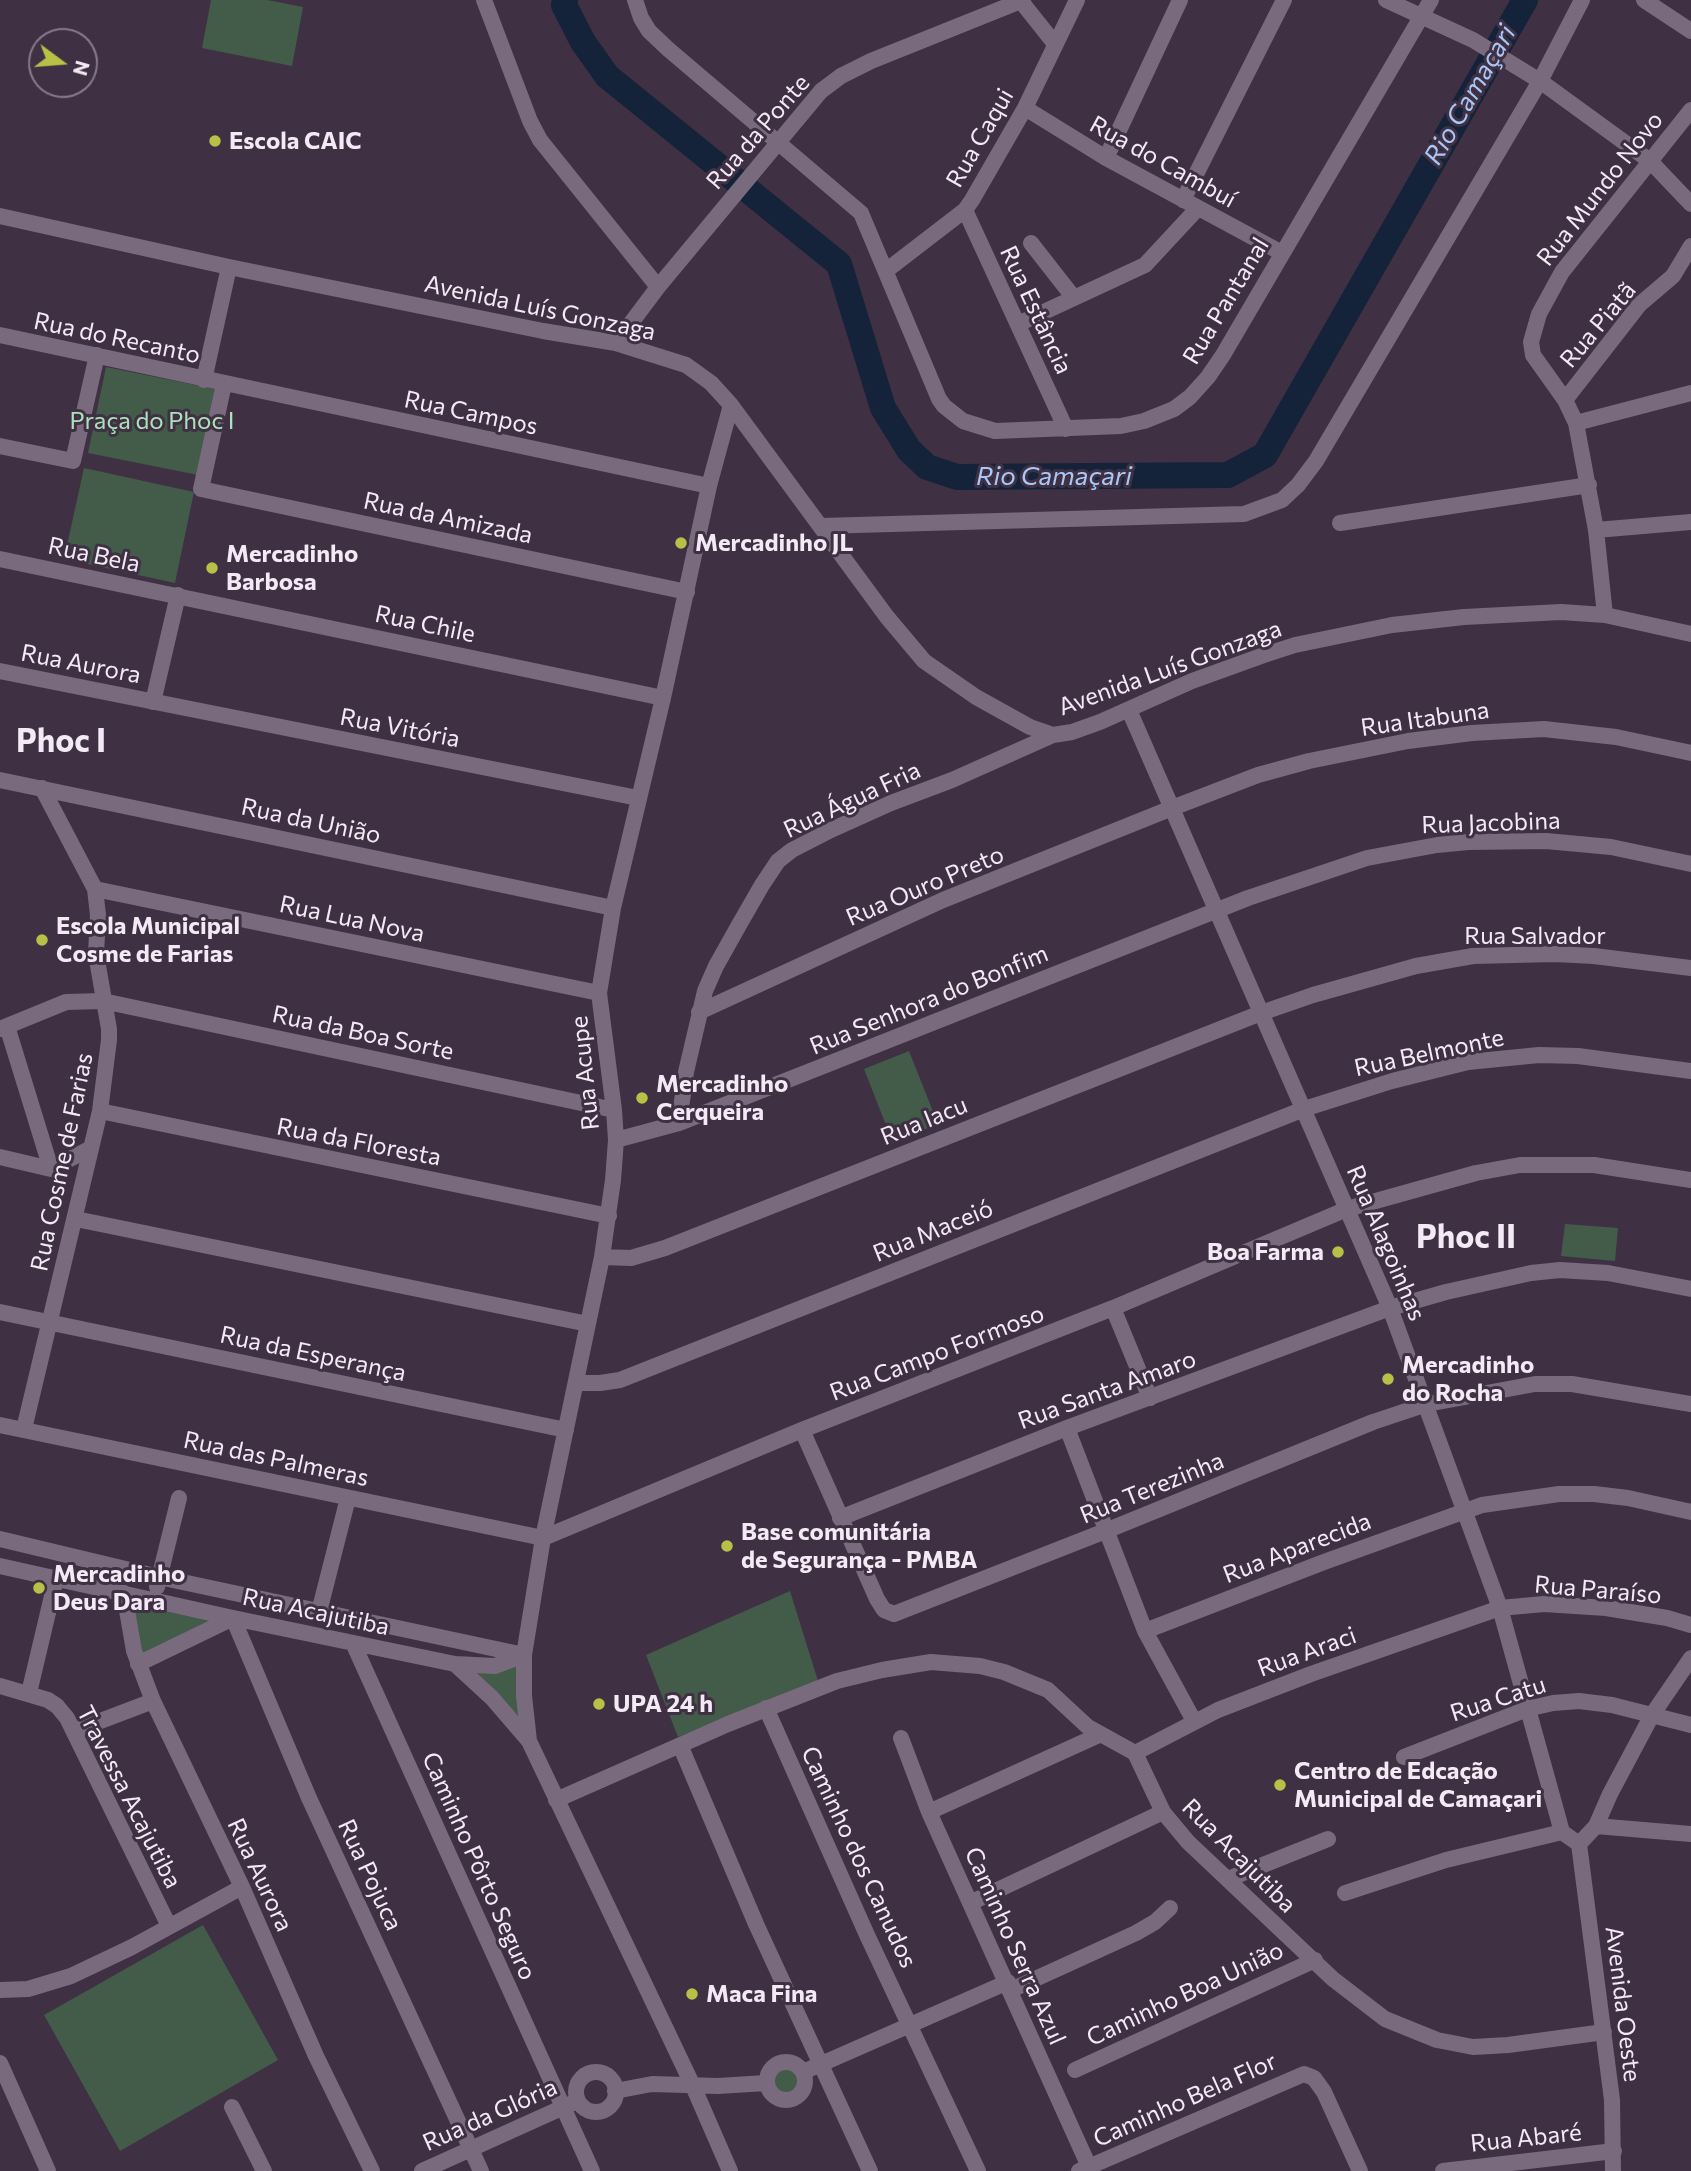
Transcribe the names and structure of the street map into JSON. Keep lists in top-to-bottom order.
{
  "streets": {
    "street": [
      "Rua da Ponte",
      "Rua Caqui",
      "Rua do Cambuí",
      "Rua Mundo Novo",
      "Rua Pantanal",
      "Avenida Luís Gonzaga",
      "Rua Estância",
      "Rua Piatã",
      "Rua do Recanto",
      "Rua Campos",
      "Rua da Amizada",
      "Rua Bela",
      "Rua Chile",
      "Rua Aurora",
      "Rua Itabuna",
      "Rua Vitória",
      "Rua Água Fria",
      "Rua da União",
      "Rua Jacobina",
      "Rua Ouro Preto",
      "Rua Lua Nova",
      "Rua Salvador",
      "Rua Senhora do Bonfim",
      "Rua da Boa Sorte",
      "Rua Belmonte",
      "Rua Acupe",
      "Rua Iacu",
      "Rua da Floresta",
      "Rua Cosme de Farias",
      "Rua Maceió",
      "Rua Alagoinhas",
      "Rua Campo Formoso",
      "Rua da Esperança",
      "Rua Santa Amaro",
      "Rua das Palmeras",
      "Rua Terezinha",
      "Rua Aparecida",
      "Rua Paraíso",
      "Rua Acajutiba",
      "Rua Araci",
      "Rua Catu",
      "Travessa Acajutiba",
      "Caminho dos Canudos",
      "Caminho Pôrto Seguro",
      "Rua Pojuca",
      "Caminho Serra Azul",
      "Caminho Boa União",
      "Avenida Oeste",
      "Caminho Bela Flor",
      "Rua da Glória",
      "Rua Abaré"
    ]
  },
  "crossings": [
    ["Rua da Ponte", "Rua Pantanal"],
    ["Rua da Ponte", "Avenida Luís Gonzaga"],
    ["Rua Caqui", "Rua do Cambuí"],
    ["Rua Caqui", "Rua Pantanal"],
    ["Rua Caqui", "Rua Estância"],
    ["Rua do Cambuí", "Rua Pantanal"],
    ["Rua Mundo Novo", "Avenida Luís Gonzaga"],
    ["Rua Mundo Novo", "Rua Piatã"],
    ["Rua Pantanal", "Rua Estância"],
    ["Avenida Luís Gonzaga", "Rua Água Fria"],
    ["Avenida Luís Gonzaga", "Rua Acupe"],
    ["Avenida Luís Gonzaga", "Rua Alagoinhas"],
    ["Rua do Recanto", "Rua Campos"],
    ["Rua do Recanto", "Rua da Amizada"],
    ["Rua Campos", "Rua da Amizada"],
    ["Rua Campos", "Rua Acupe"],
    ["Rua da Amizada", "Rua Acupe"],
    ["Rua Bela", "Rua Chile"],
    ["Rua Chile", "Rua Acupe"],
    ["Rua Aurora", "Rua Vitória"],
    ["Rua Aurora", "Rua Acajutiba"],
    ["Rua Itabuna", "Rua Ouro Preto"],
    ["Rua Itabuna", "Rua Alagoinhas"],
    ["Rua Vitória", "Rua Acupe"],
    ["Rua Água Fria", "Rua Ouro Preto"],
    ["Rua Água Fria", "Rua Senhora do Bonfim"],
    ["Rua da União", "Rua Acupe"],
    ["Rua da União", "Rua Cosme de Farias"],
    ["Rua Jacobina", "Rua Senhora do Bonfim"],
    ["Rua Jacobina", "Rua Alagoinhas"],
    ["Rua Ouro Preto", "Rua Alagoinhas"],
    ["Rua Lua Nova", "Rua Acupe"],
    ["Rua Lua Nova", "Rua Cosme de Farias"],
    ["Rua Salvador", "Rua Iacu"],
    ["Rua Salvador", "Rua Alagoinhas"],
    ["Rua Senhora do Bonfim", "Rua Acupe"],
    ["Rua Senhora do Bonfim", "Rua Alagoinhas"],
    ["Rua da Boa Sorte", "Rua Acupe"],
    ["Rua da Boa Sorte", "Rua Cosme de Farias"],
    ["Rua Belmonte", "Rua Maceió"],
    ["Rua Belmonte", "Rua Alagoinhas"],
    ["Rua Acupe", "Rua Iacu"],
    ["Rua Acupe", "Rua da Floresta"],
    ["Rua Acupe", "Rua Maceió"],
    ["Rua Acupe", "Rua Campo Formoso"],
    ["Rua Acupe", "Rua da Esperança"],
    ["Rua Acupe", "Rua das Palmeras"],
    ["Rua Acupe", "Rua Acajutiba"],
    ["Rua Iacu", "Rua Alagoinhas"],
    ["Rua da Floresta", "Rua Cosme de Farias"],
    ["Rua Cosme de Farias", "Rua da Esperança"],
    ["Rua Cosme de Farias", "Rua das Palmeras"],
    ["Rua Maceió", "Rua Alagoinhas"],
    ["Rua Alagoinhas", "Rua Campo Formoso"],
    ["Rua Alagoinhas", "Rua Santa Amaro"],
    ["Rua Alagoinhas", "Rua Terezinha"],
    ["Rua Alagoinhas", "Rua Aparecida"],
    ["Rua Alagoinhas", "Rua Paraíso"],
    ["Rua Alagoinhas", "Rua Araci"],
    ["Rua Alagoinhas", "Rua Catu"],
    ["Rua Campo Formoso", "Rua das Palmeras"],
    ["Rua Santa Amaro", "Rua Terezinha"],
    ["Rua Paraíso", "Rua Araci"],
    ["Rua Acajutiba", "Rua Araci"],
    ["Rua Acajutiba", "Caminho Pôrto Seguro"],
    ["Rua Acajutiba", "Rua Pojuca"],
    ["Rua Acajutiba", "Caminho Boa União"],
    ["Rua Acajutiba", "Avenida Oeste"],
    ["Caminho Pôrto Seguro", "Rua da Glória"],
    ["Rua Pojuca", "Rua da Glória"],
    ["Caminho Serra Azul", "Caminho Bela Flor"],
    ["Avenida Oeste", "Rua Abaré"]
  ],
  "districts": ["Phoc I", "Phoc II"],
  "water": ["Rio Camaçari"],
  "parks": ["Praça do Phoc I"],
  "places": [
    "Escola CAIC",
    "Mercadinho JL",
    "Mercadinho Barbosa",
    "Escola Municipal Cosme de Farias",
    "Mercadinho Cerqueira",
    "Boa Farma",
    "Mercadinho do Rocha",
    "Base comunitária de Segurança - PMBA",
    "Mercadinho Deus Dara",
    "UPA 24 h",
    "Centro de Edcação Municipal de Camaçari",
    "Maca Fina"
  ],
  "north": "right"
}
